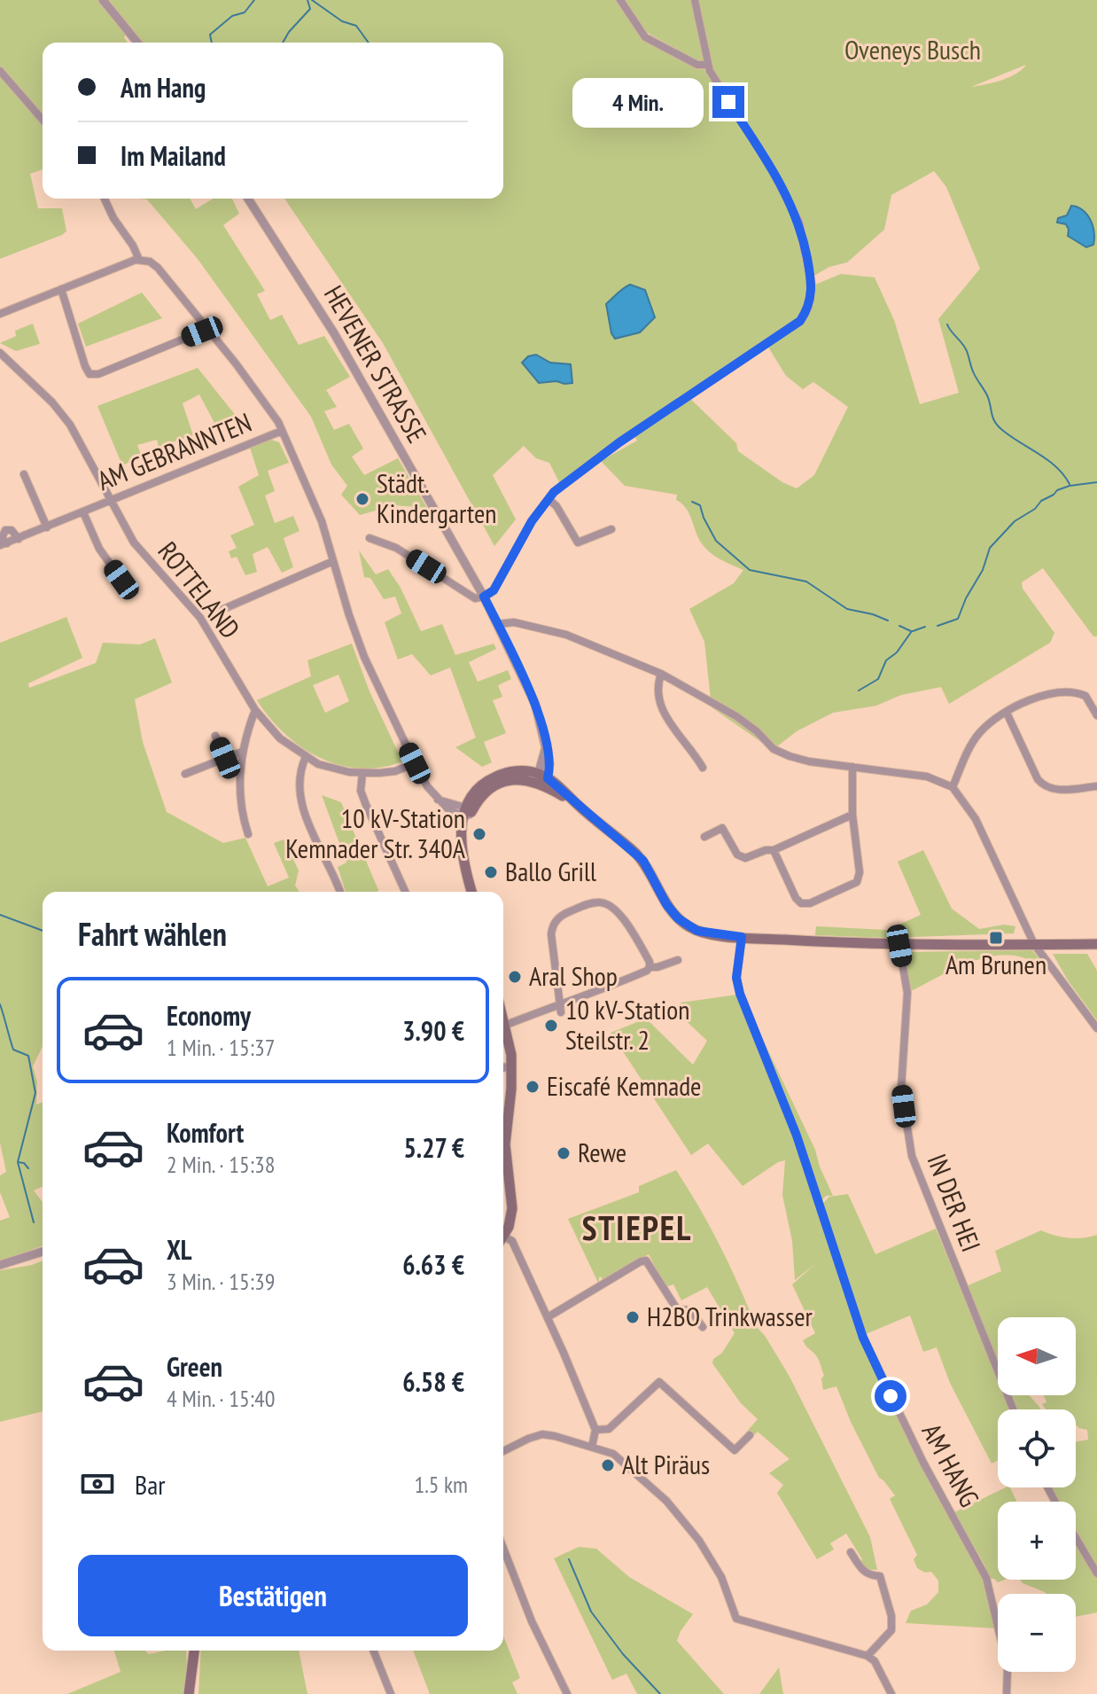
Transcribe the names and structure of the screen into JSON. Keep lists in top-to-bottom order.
{
  "streets": {
    "street": [
      "HEVENER STRASSE",
      "AM GEBRANNTEN",
      "ROTTELAND",
      "IN DER HEI",
      "AM HANG"
    ]
  },
  "crossings": [
    ["AM GEBRANNTEN", "ROTTELAND"]
  ],
  "districts": ["STIEPEL"],
  "parks": ["Oveneys Busch"],
  "places": {
    "other": [
      "Städt. Kindergarten",
      "10 kV-Station Kemnader Str. 340A",
      "Ballo Grill",
      "Aral Shop",
      "10 kV-Station Steilstr. 2",
      "Eiscafé Kemnade",
      "Rewe",
      "H2BO Trinkwasser",
      "Alt Piräus"
    ],
    "transit": ["Am Brunen"]
  },
  "north": "left",
  "page": {
    "banner": ["Am Hang", "Im Mailand"],
    "bubble": "4 Min.",
    "heading": "Fahrt wählen",
    "list": [
      {
        "name": "Economy",
        "note": "1 Min. · 15:37",
        "value": "3.90 €"
      },
      {
        "name": "Komfort",
        "note": "2 Min. · 15:38",
        "value": "5.27 €"
      },
      {
        "name": "XL",
        "note": "3 Min. · 15:39",
        "value": "6.63 €"
      },
      {
        "name": "Green",
        "note": "4 Min. · 15:40",
        "value": "6.58 €"
      }
    ],
    "map_buttons": ["+", "−"],
    "pay": ["Bar", "1.5 km"],
    "buttons": "Bestätigen"
  }
}
